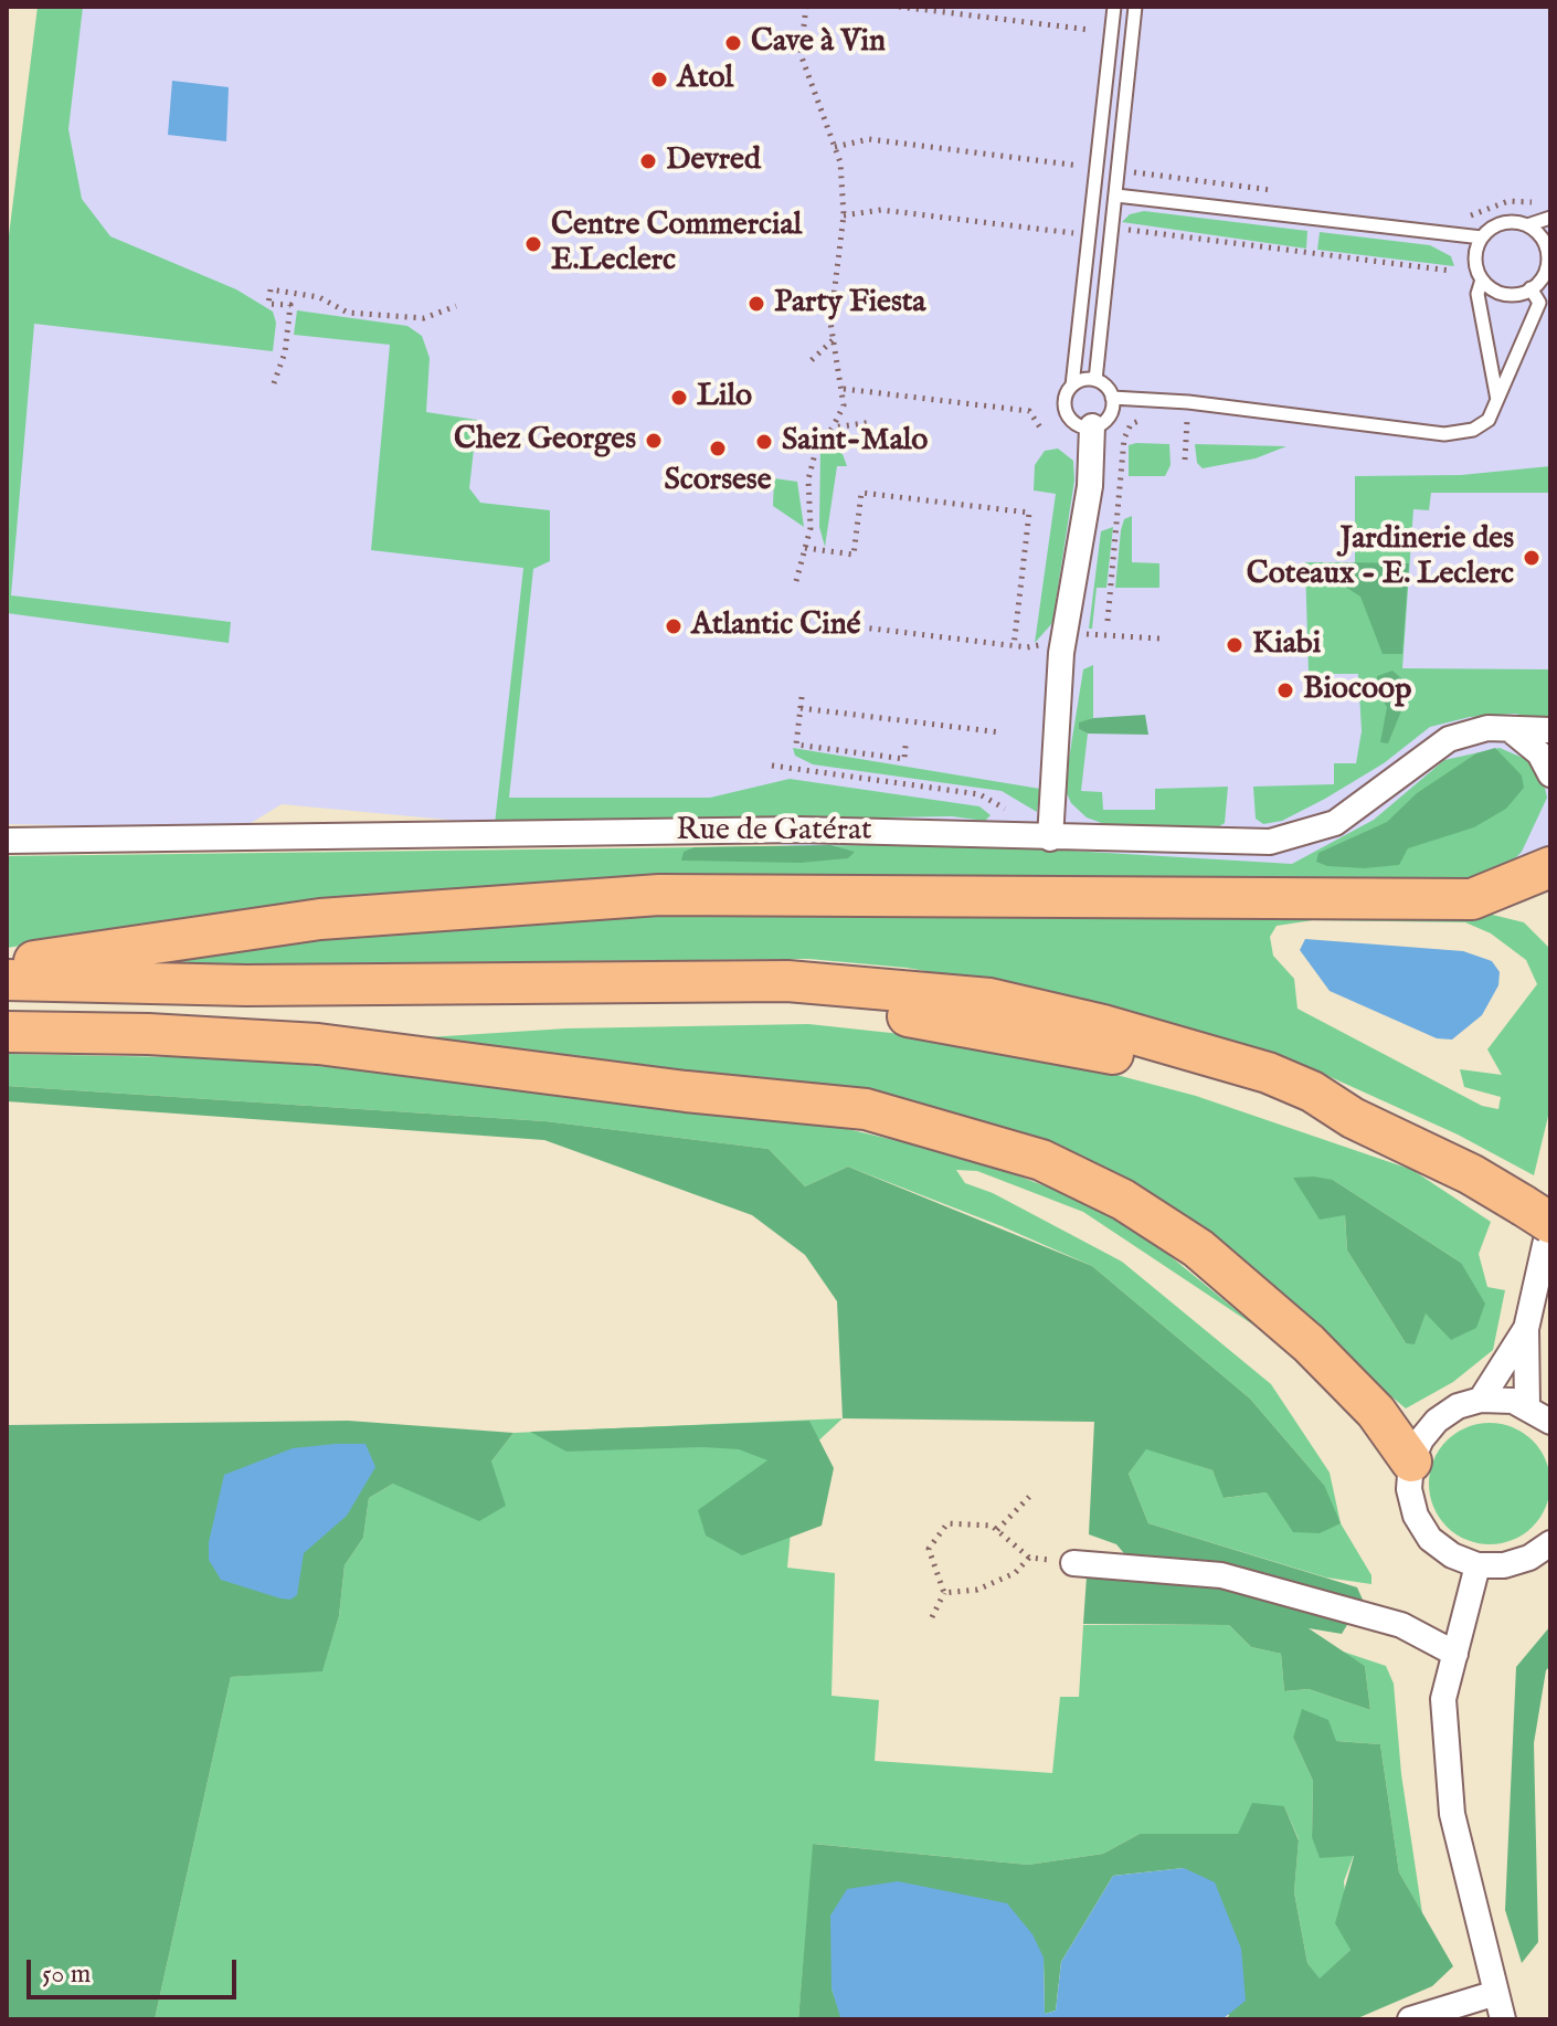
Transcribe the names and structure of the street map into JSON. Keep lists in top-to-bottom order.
{
  "streets": {
    "street": ["Rue de Gatérat"]
  },
  "places": [
    "Cave à Vin",
    "Atol",
    "Devred",
    "Centre Commercial E.Leclerc",
    "Party Fiesta",
    "Lilo",
    "Chez Georges",
    "Saint-Malo",
    "Scorsese",
    "Jardinerie des Coteaux - E. Leclerc",
    "Atlantic Ciné",
    "Kiabi",
    "Biocoop"
  ],
  "scale_bar": "50 m"
}
